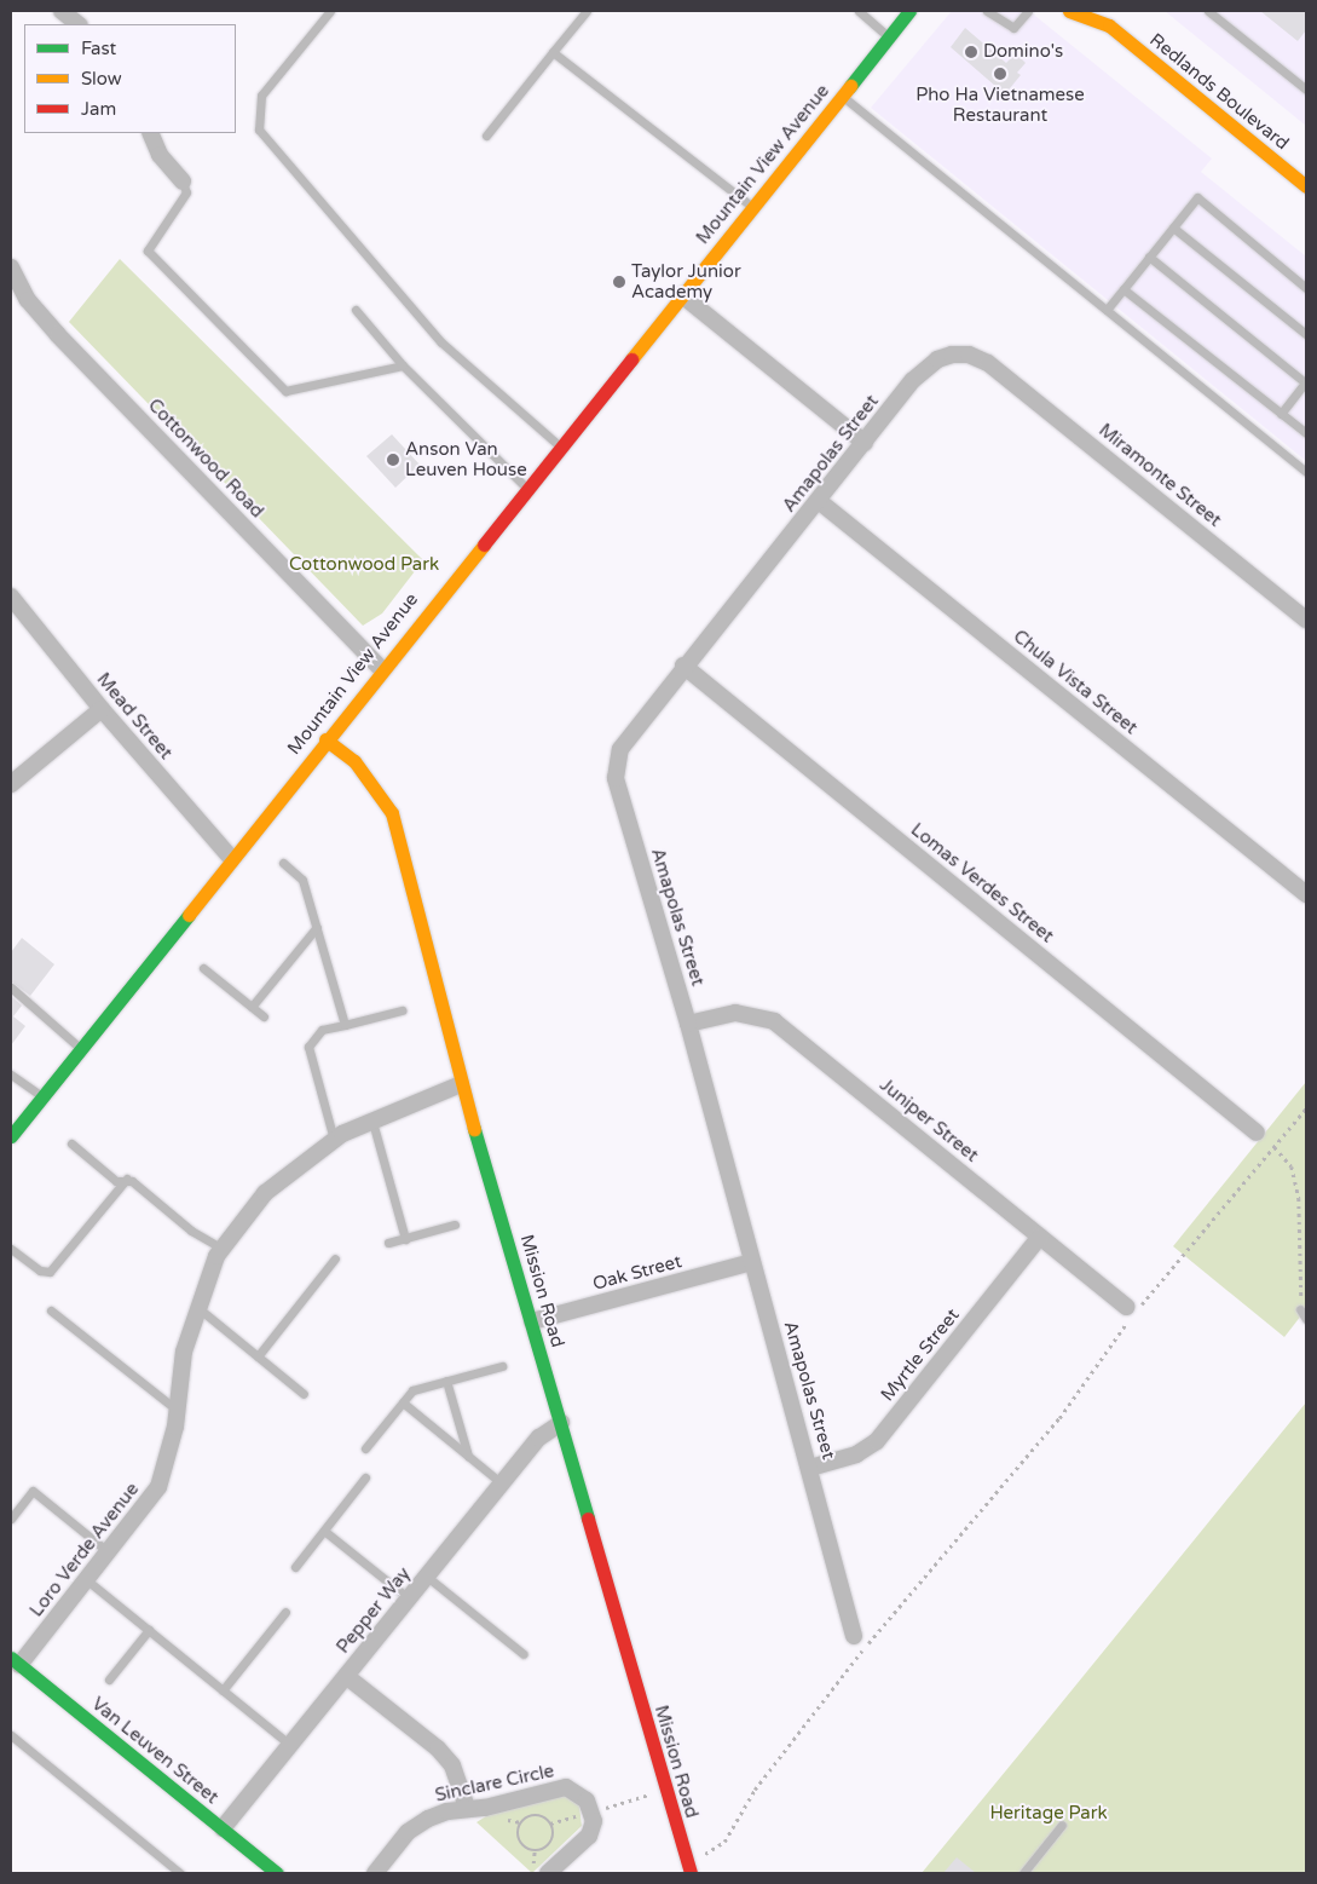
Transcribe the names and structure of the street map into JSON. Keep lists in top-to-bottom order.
{
  "streets": {
    "main road": [
      "Redlands Boulevard",
      "Mountain View Avenue",
      "Mission Road",
      "Van Leuven Street"
    ],
    "street": [
      "Amapolas Street",
      "Cottonwood Road",
      "Miramonte Street",
      "Chula Vista Street",
      "Mead Street",
      "Lomas Verdes Street",
      "Juniper Street",
      "Oak Street",
      "Myrtle Street",
      "Loro Verde Avenue",
      "Pepper Way",
      "Sinclare Circle"
    ]
  },
  "crossings": [
    ["Mountain View Avenue", "Cottonwood Road"],
    ["Mountain View Avenue", "Mead Street"],
    ["Mountain View Avenue", "Mission Road"],
    ["Amapolas Street", "Miramonte Street"],
    ["Amapolas Street", "Chula Vista Street"],
    ["Amapolas Street", "Lomas Verdes Street"],
    ["Amapolas Street", "Juniper Street"],
    ["Amapolas Street", "Oak Street"],
    ["Amapolas Street", "Myrtle Street"],
    ["Juniper Street", "Myrtle Street"],
    ["Oak Street", "Mission Road"],
    ["Mission Road", "Loro Verde Avenue"],
    ["Mission Road", "Pepper Way"],
    ["Loro Verde Avenue", "Van Leuven Street"],
    ["Pepper Way", "Van Leuven Street"]
  ],
  "parks": ["Cottonwood Park", "Heritage Park"],
  "places": [
    "Domino's",
    "Pho Ha Vietnamese Restaurant",
    "Taylor Junior Academy",
    "Anson Van Leuven House"
  ],
  "legend": ["Fast", "Slow", "Jam"]
}
